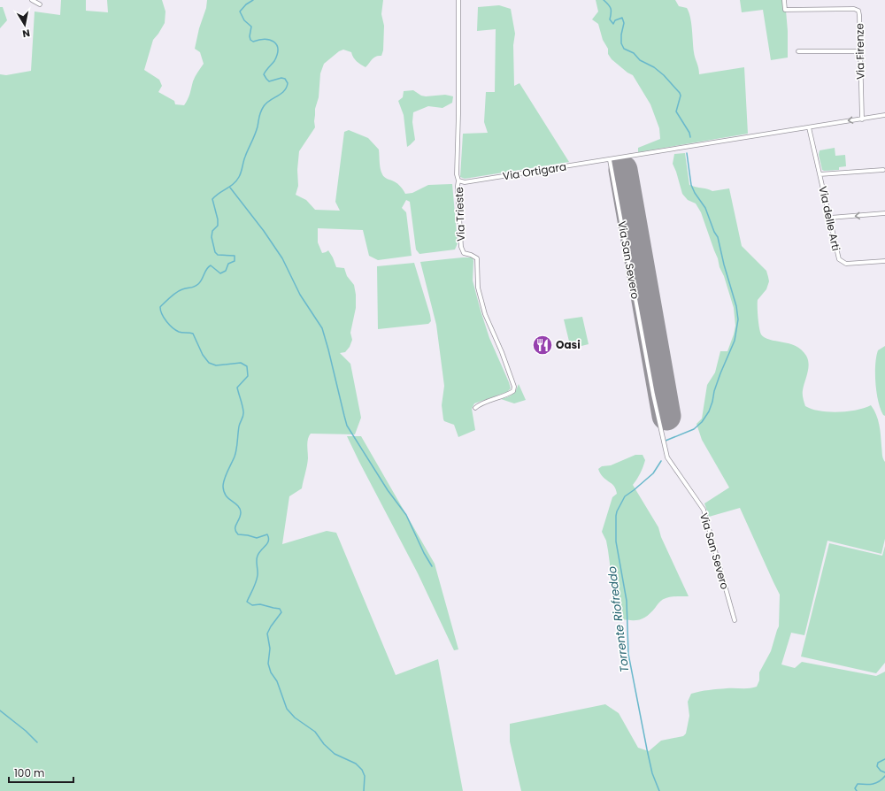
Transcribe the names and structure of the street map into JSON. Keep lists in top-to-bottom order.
{
  "streets": {
    "street": [
      "Via Firenze",
      "Via Ortigara",
      "Via Trieste",
      "Via delle Arti",
      "Via San Severo"
    ]
  },
  "crossings": [
    ["Via Ortigara", "Via Trieste"],
    ["Via Ortigara", "Via San Severo"]
  ],
  "water": ["Torrente Riofreddo"],
  "places": {
    "restaurant": ["Oasi"]
  },
  "scale_bar": "100 m",
  "north": "bottom"
}
